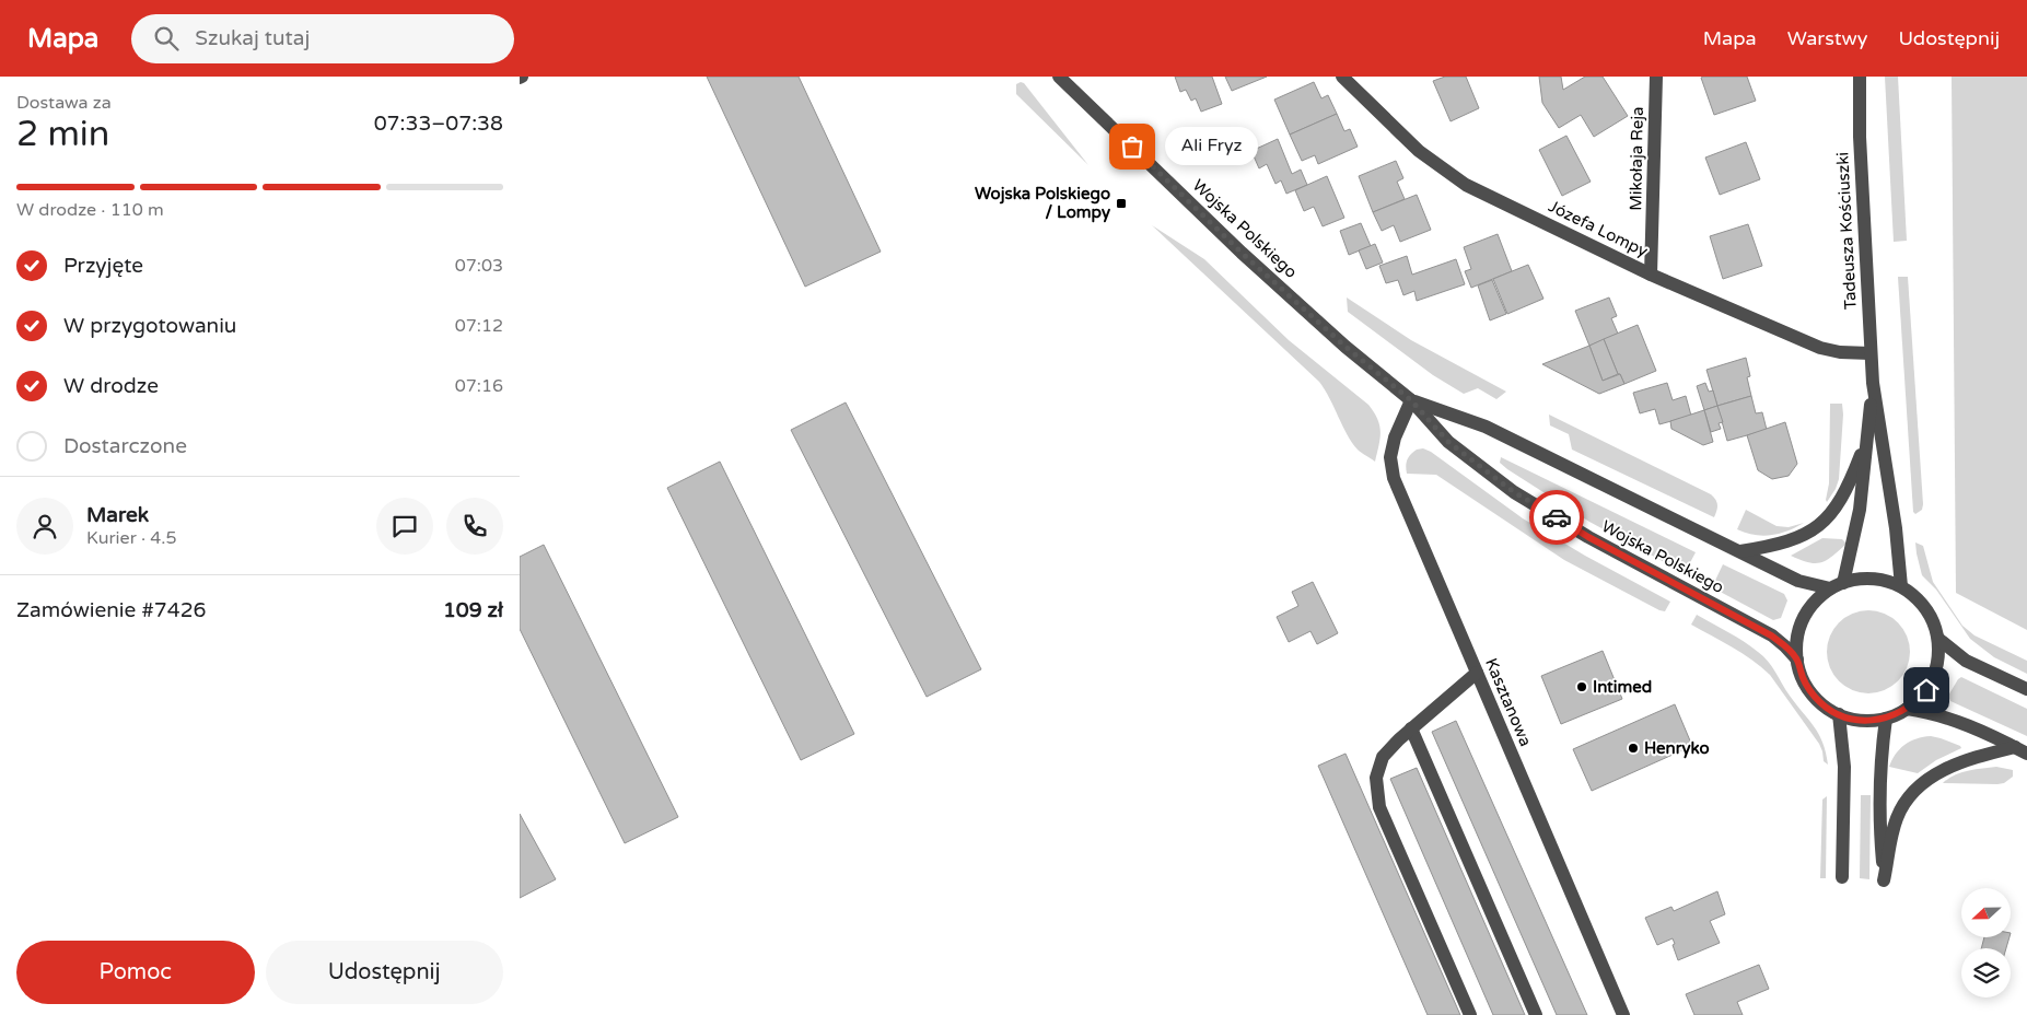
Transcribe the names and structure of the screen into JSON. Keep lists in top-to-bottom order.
{
  "streets": {
    "street": [
      "Mikołaja Reja",
      "Wojska Polskiego",
      "Józefa Lompy",
      "Tadeusza Kościuszki",
      "Kasztanowa"
    ]
  },
  "crossings": [
    ["Mikołaja Reja", "Józefa Lompy"],
    ["Wojska Polskiego", "Tadeusza Kościuszki"],
    ["Wojska Polskiego", "Kasztanowa"],
    ["Józefa Lompy", "Tadeusza Kościuszki"]
  ],
  "places": {
    "other": ["Ali Fryz", "Intimed", "Henryko"],
    "transit": ["Wojska Polskiego / Lompy"]
  },
  "north": "left",
  "page": {
    "header": "Mapa",
    "search": "Szukaj tutaj",
    "nav": ["Mapa", "Warstwy", "Udostępnij"],
    "heading": ["2 min", "Dostawa za", "07:33–07:38"],
    "panel": [
      "Marek",
      "Kurier · 4.5",
      "Zamówienie #7426",
      "109 zł"
    ],
    "bubble": "Ali Fryz",
    "bar": "W drodze · 110 m",
    "list": [
      ["Przyjęte", "07:03"],
      ["W przygotowaniu", "07:12"],
      ["W drodze", "07:16"],
      "Dostarczone"
    ],
    "buttons": ["Pomoc", "Udostępnij"]
  }
}
